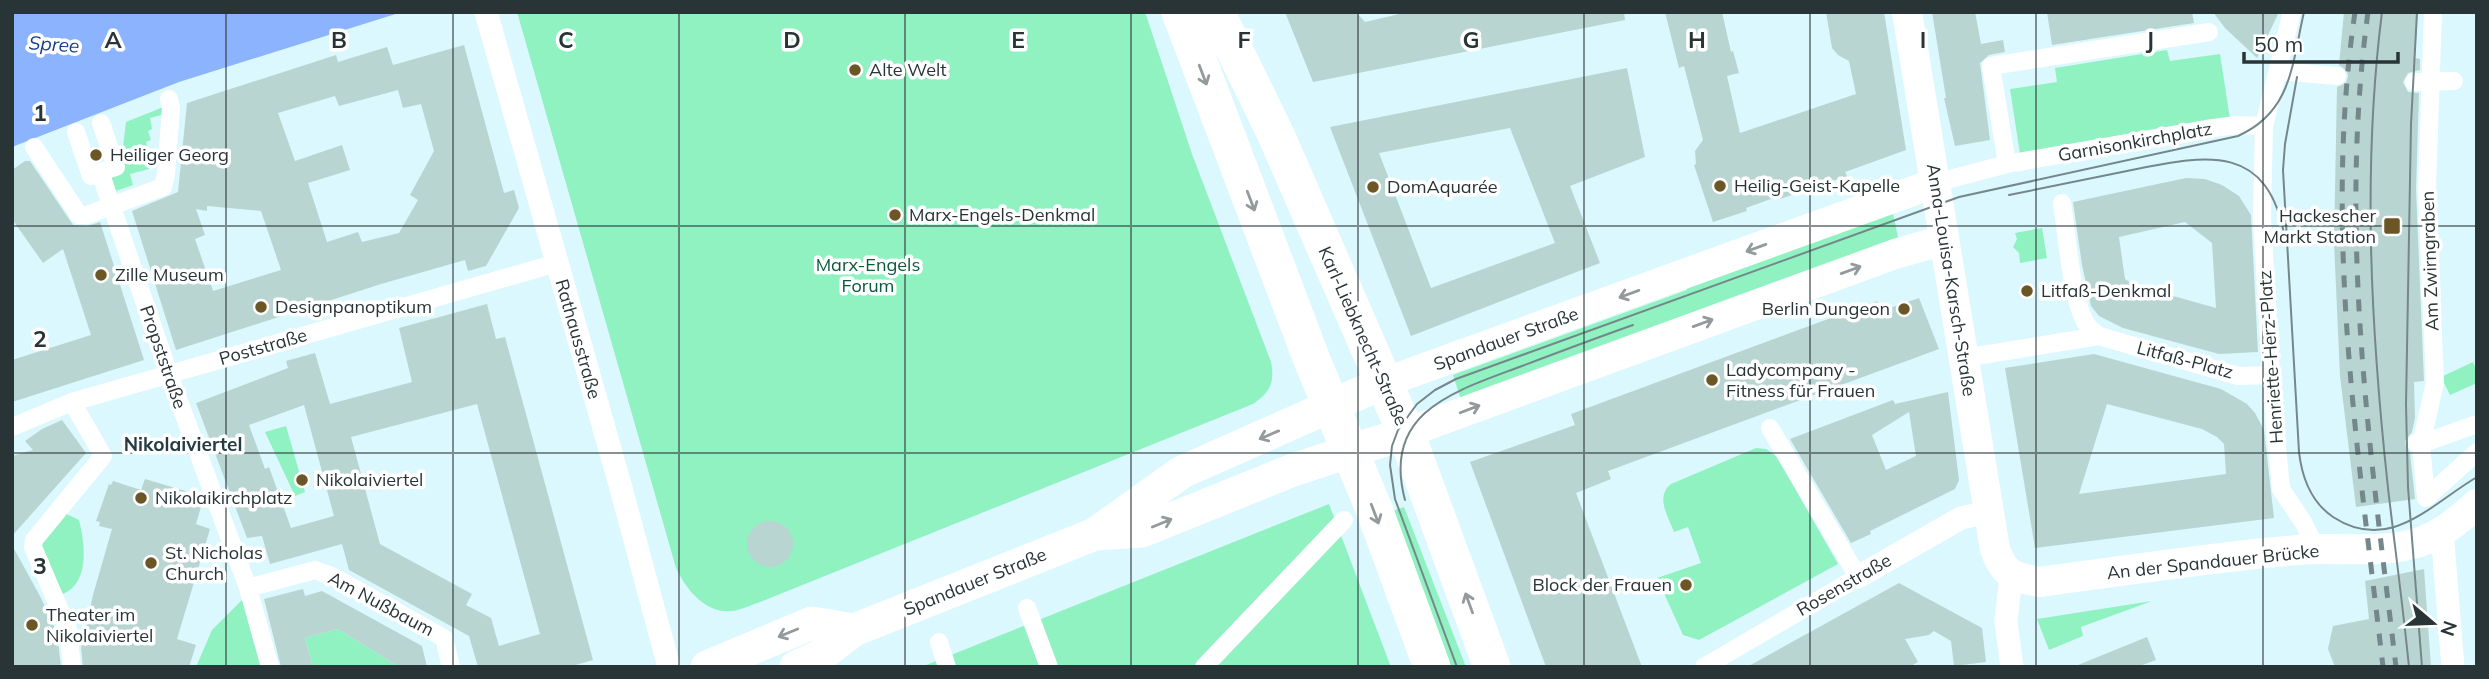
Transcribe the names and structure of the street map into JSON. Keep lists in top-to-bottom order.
{
  "streets": {
    "main road": ["Karl-Liebknecht-Straße", "Spandauer Straße"],
    "street": [
      "Garnisonkirchplatz",
      "Am Zwirngraben",
      "Anna-Louisa-Karsch-Straße",
      "Rathausstraße",
      "Poststraße",
      "Propststraße",
      "Henriette-Herz-Platz",
      "Litfaß-Platz",
      "An der Spandauer Brücke",
      "Rosenstraße",
      "Am Nußbaum"
    ]
  },
  "crossings": [
    ["Garnisonkirchplatz", "Anna-Louisa-Karsch-Straße"],
    ["Garnisonkirchplatz", "Spandauer Straße"],
    ["Garnisonkirchplatz", "Henriette-Herz-Platz"],
    ["Anna-Louisa-Karsch-Straße", "Spandauer Straße"],
    ["Anna-Louisa-Karsch-Straße", "Litfaß-Platz"],
    ["Anna-Louisa-Karsch-Straße", "An der Spandauer Brücke"],
    ["Anna-Louisa-Karsch-Straße", "Rosenstraße"],
    ["Karl-Liebknecht-Straße", "Spandauer Straße"],
    ["Rathausstraße", "Poststraße"],
    ["Poststraße", "Propststraße"],
    ["Propststraße", "Am Nußbaum"],
    ["Henriette-Herz-Platz", "Litfaß-Platz"],
    ["Henriette-Herz-Platz", "An der Spandauer Brücke"]
  ],
  "districts": ["Nikolaiviertel"],
  "water": ["Spree"],
  "parks": ["Marx-Engels Forum"],
  "places": {
    "other": [
      "Alte Welt",
      "Heiliger Georg",
      "Heilig-Geist-Kapelle",
      "DomAquarée",
      "Marx-Engels-Denkmal",
      "Zille Museum",
      "Litfaß-Denkmal",
      "Designpanoptikum",
      "Berlin Dungeon",
      "Ladycompany - Fitness für Frauen",
      "Nikolaiviertel",
      "Nikolaikirchplatz",
      "St. Nicholas Church",
      "Block der Frauen",
      "Theater im Nikolaiviertel"
    ],
    "transit": ["Hackescher Markt Station"]
  },
  "scale_bar": "50 m",
  "north": "right",
  "grid": {
    "columns": [
      "A",
      "B",
      "C",
      "D",
      "E",
      "F",
      "G",
      "H",
      "I",
      "J"
    ],
    "rows": ["1", "2", "3"]
  }
}
